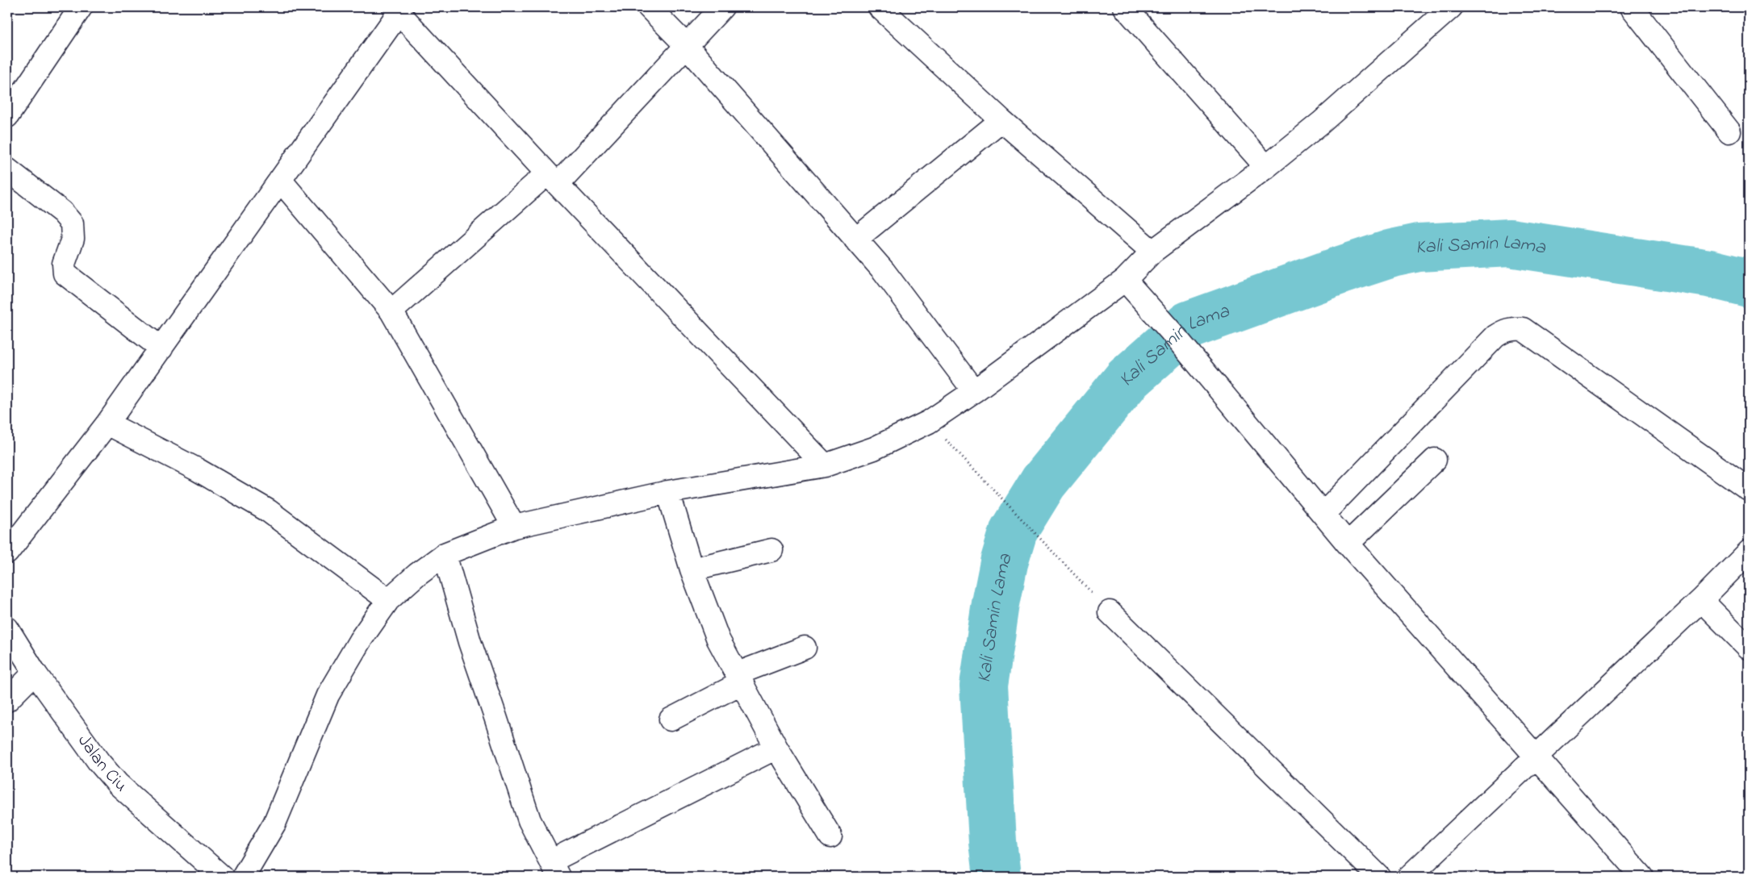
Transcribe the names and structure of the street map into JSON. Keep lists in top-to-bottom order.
{
  "streets": {
    "street": ["Jalan Ciu"]
  },
  "water": ["Kali Samin Lama"]
}
